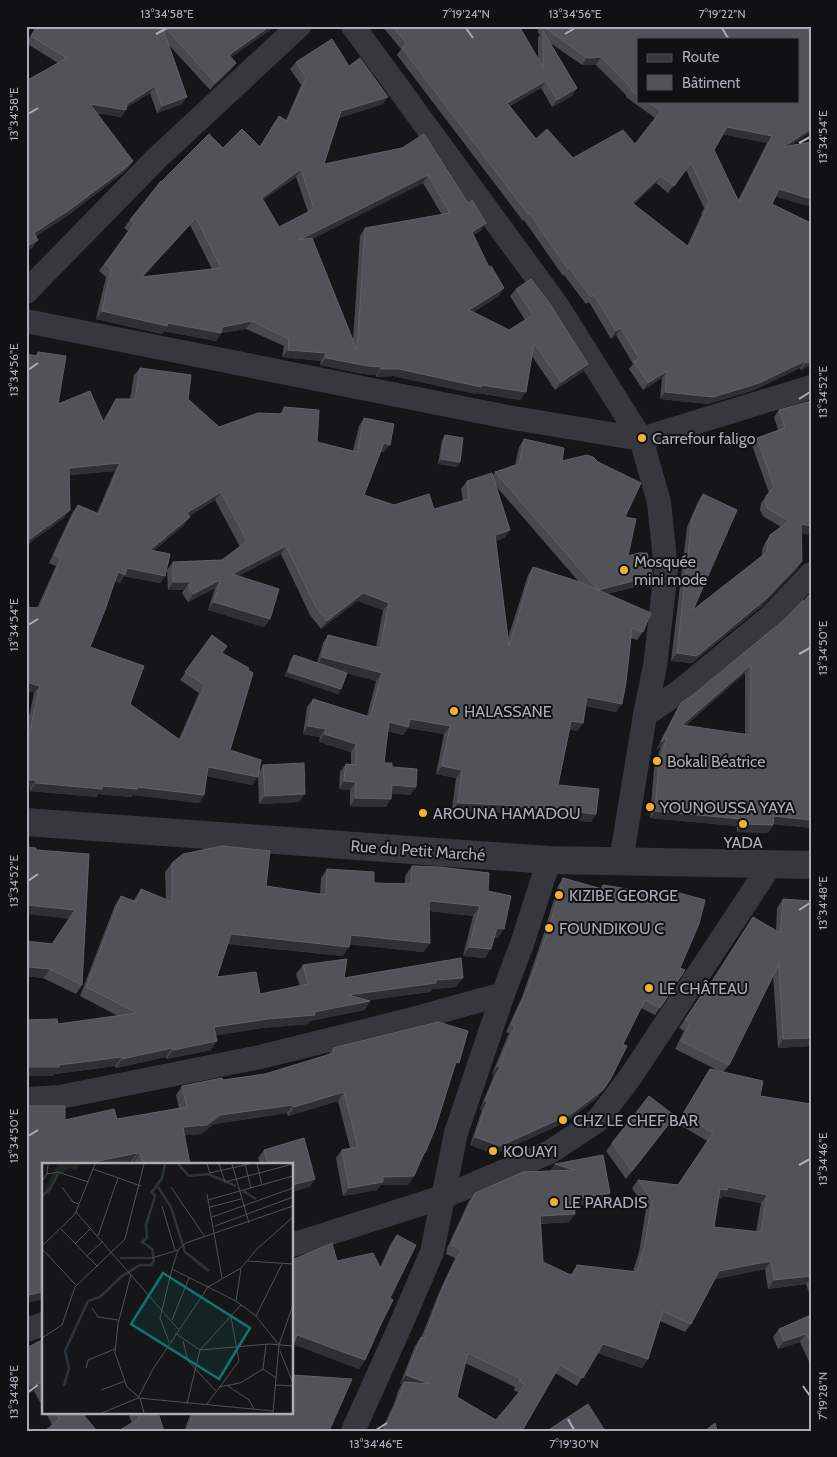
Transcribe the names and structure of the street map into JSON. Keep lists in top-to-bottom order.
{
  "streets": {
    "street": ["Rue du Petit Marché"]
  },
  "places": [
    "Carrefour faligo",
    "Mosquée mini mode",
    "HALASSANE",
    "Bokali Béatrice",
    "YOUNOUSSA YAYA",
    "AROUNA HAMADOU",
    "YADA",
    "KIZIBE GEORGE",
    "FOUNDIKOU C",
    "LE CHÂTEAU",
    "CHZ LE CHEF BAR",
    "KOUAYI",
    "LE PARADIS"
  ],
  "legend": ["Route", "Bâtiment"],
  "coordinates": [
    "13°34'58\"E",
    "7°19'24\"N",
    "13°34'56\"E",
    "7°19'22\"N",
    "13°34'54\"E",
    "13°34'52\"E",
    "13°34'50\"E",
    "13°34'48\"E",
    "13°34'46\"E",
    "7°19'28\"N",
    "7°19'30\"N"
  ]
}
